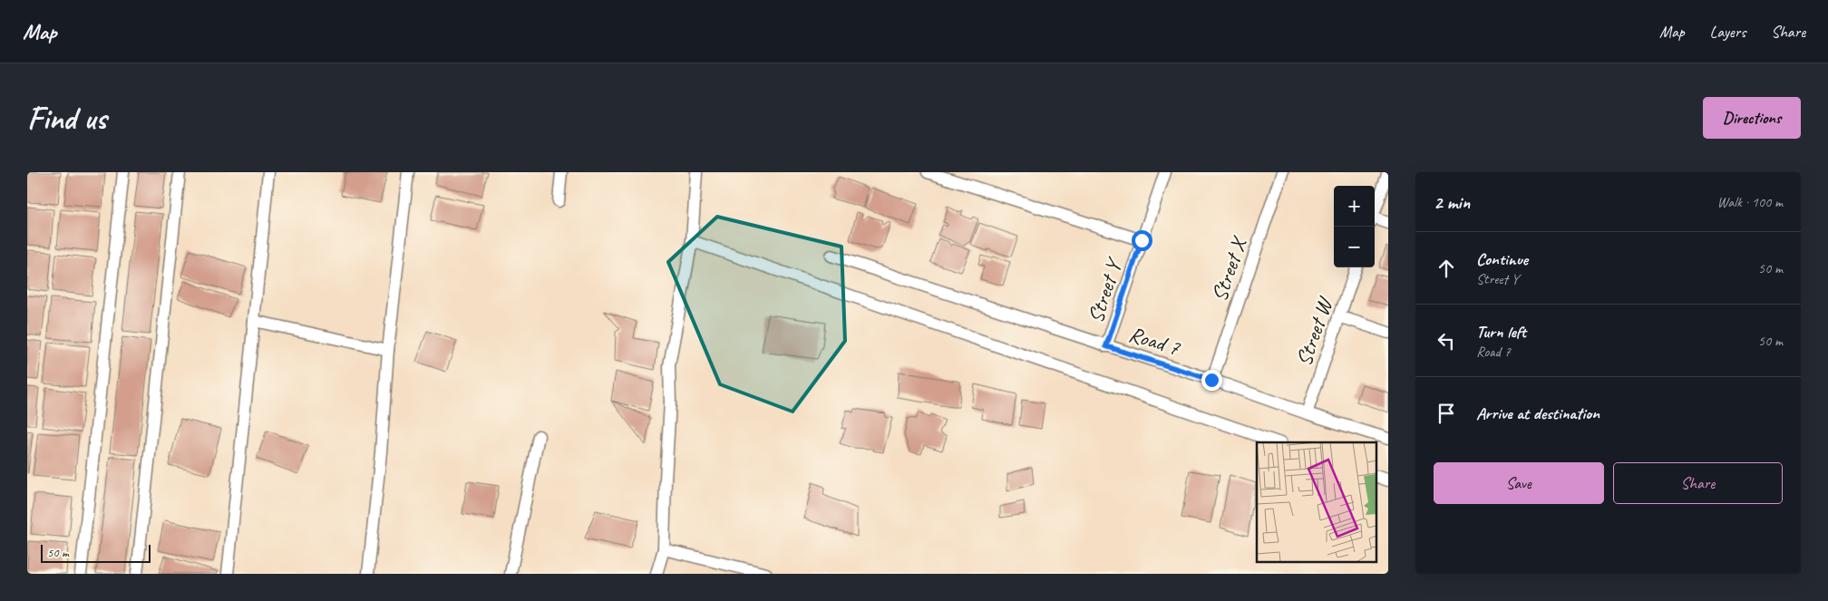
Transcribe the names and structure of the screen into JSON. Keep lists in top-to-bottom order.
{
  "streets": {
    "street": [
      "Street X",
      "Street Y",
      "Street W",
      "Road 7"
    ]
  },
  "crossings": [
    ["Street X", "Road 7"],
    ["Street Y", "Road 7"],
    ["Street W", "Road 7"]
  ],
  "scale_bar": "50 m",
  "page": {
    "header": "Map",
    "nav": ["Map", "Layers", "Share"],
    "buttons": [
      "Directions",
      ["Save", "Share"]
    ],
    "title": "Find us",
    "heading": ["2 min", "Walk · 100 m"],
    "map_buttons": ["+", "−"],
    "list": [
      ["Continue", "Street Y", "50 m"],
      ["Turn left", "Road 7", "50 m"],
      "Arrive at destination"
    ],
    "scale": "50 m"
  }
}
